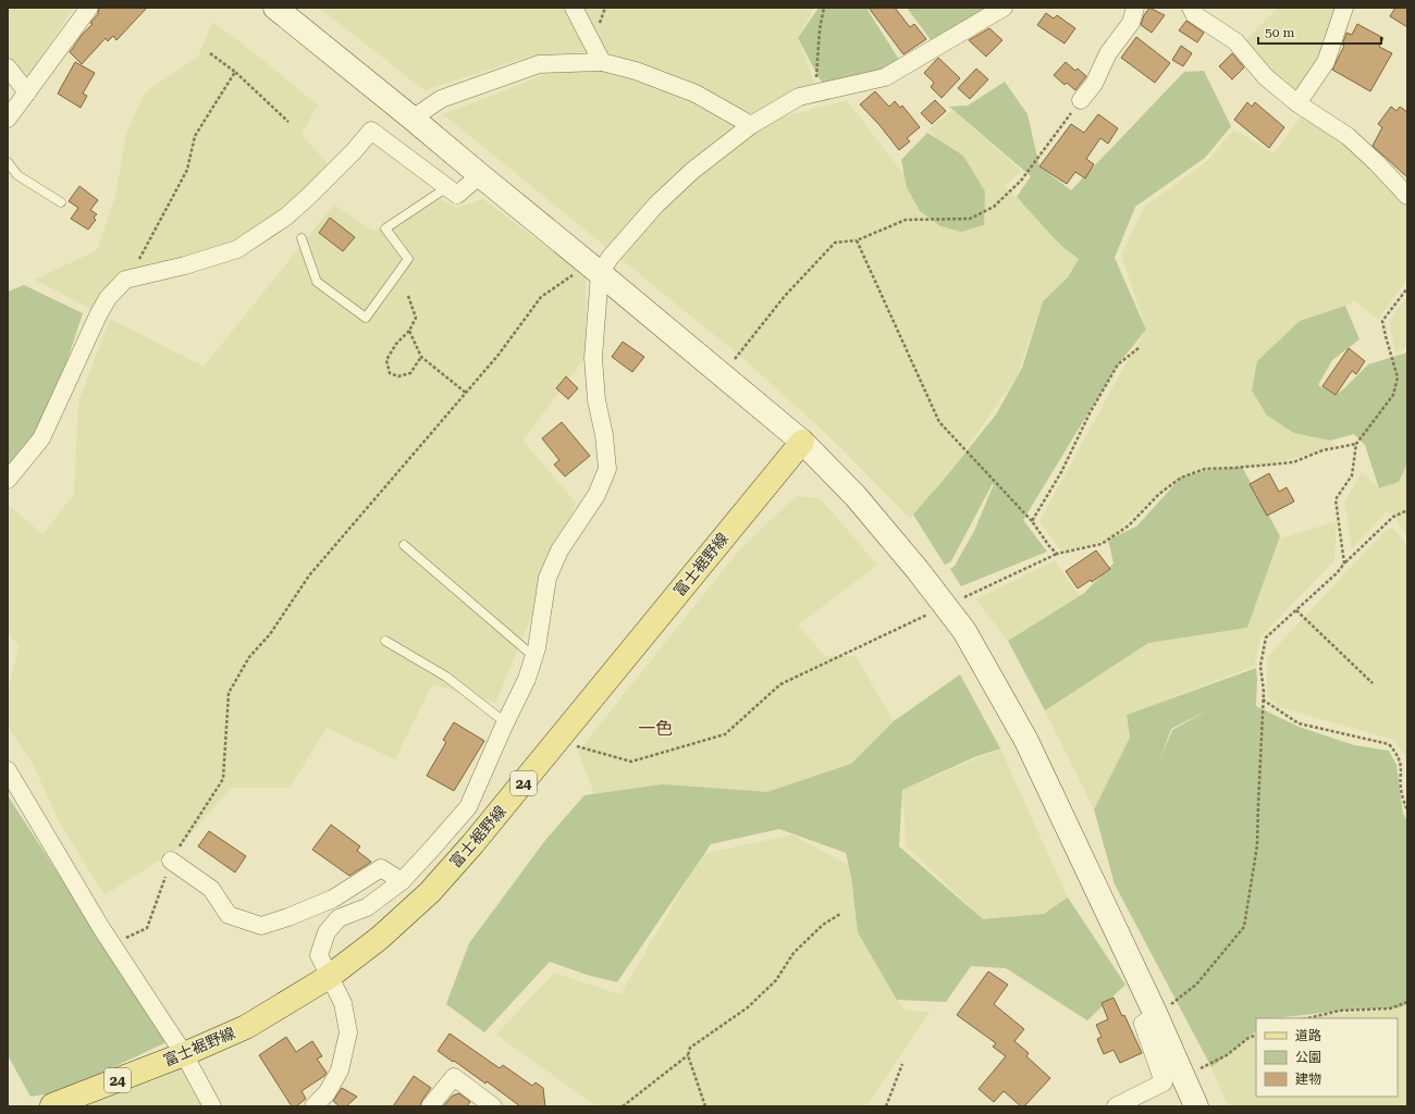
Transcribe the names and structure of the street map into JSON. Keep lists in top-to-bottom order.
{
  "streets": {
    "main road": ["富士裾野線", "24"]
  },
  "districts": ["一色"],
  "legend": ["道路", "公園", "建物"],
  "scale_bar": "50 m"
}
